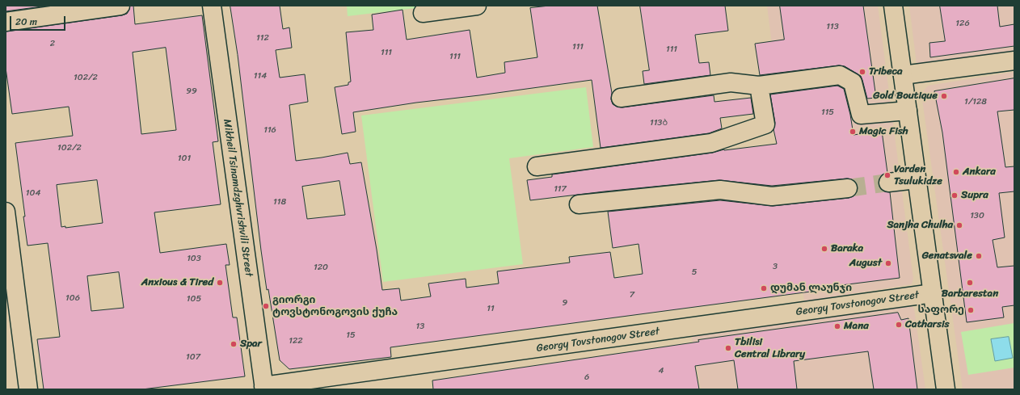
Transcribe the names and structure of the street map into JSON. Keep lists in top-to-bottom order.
{
  "streets": {
    "street": ["Mikheil Tsinamdzghvrishvili Street", "Georgy Tovstonogov Street"]
  },
  "crossings": [
    ["Mikheil Tsinamdzghvrishvili Street", "Georgy Tovstonogov Street"]
  ],
  "places": [
    "Tribeca",
    "Gold Boutique",
    "Magic Fish",
    "Ankara",
    "Varden Tsulukidze",
    "Supra",
    "Sanjha Chulha",
    "Baraka",
    "Genatsvale",
    "August",
    "Anxious & Tired",
    "Barbarestan",
    "დუმან ლაუნჯი",
    "გიორგი ტოვსტონოგოვის ქუჩა",
    "საფორე",
    "Catharsis",
    "Mana",
    "Spar",
    "Tbilisi Central Library"
  ],
  "house_numbers": [
    "126",
    "113",
    "112",
    "2",
    "111",
    "111",
    "111",
    "111",
    "114",
    "102/2",
    "99",
    "1/128",
    "115",
    "113ბ",
    "116",
    "102/2",
    "101",
    "117",
    "104",
    "118",
    "130",
    "103",
    "3",
    "120",
    "5",
    "7",
    "106",
    "105",
    "9",
    "11",
    "13",
    "15",
    "122",
    "107",
    "4",
    "6"
  ],
  "scale_bar": "20 m"
}
